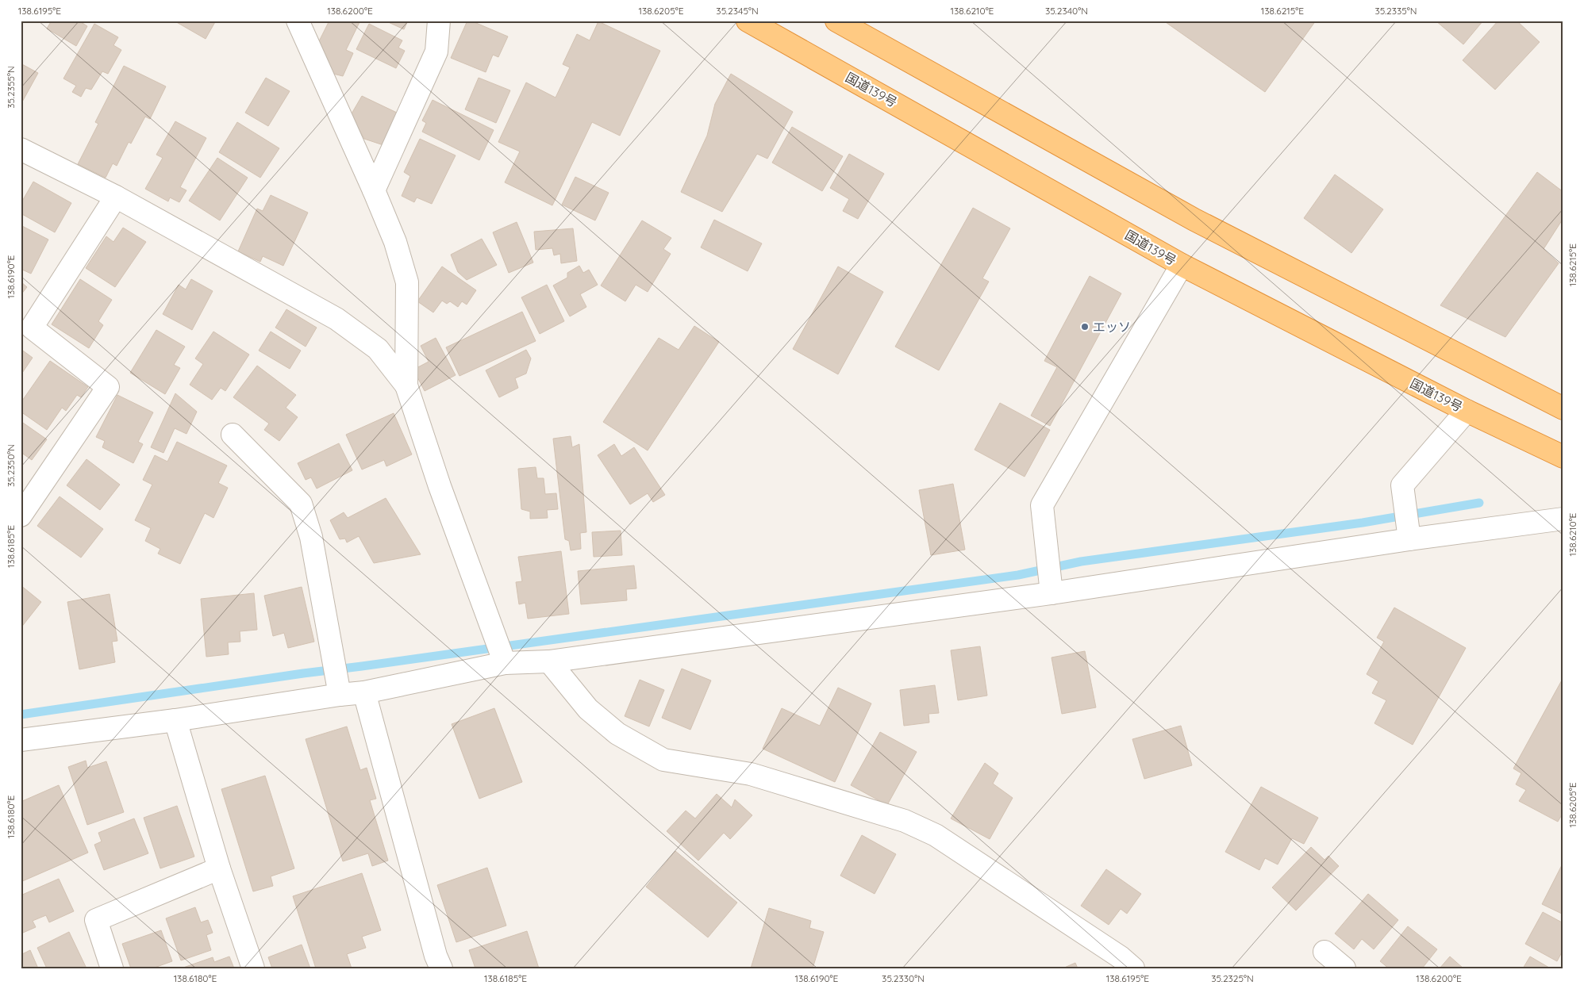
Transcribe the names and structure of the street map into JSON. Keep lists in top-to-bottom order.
{
  "streets": {
    "highway": ["国道139号"]
  },
  "places": ["エッソ"],
  "coordinates": [
    "138.6195°E",
    "138.6200°E",
    "138.6205°E",
    "35.2345°N",
    "138.6210°E",
    "35.2340°N",
    "138.6215°E",
    "35.2335°N",
    "35.2355°N",
    "138.6190°E",
    "35.2350°N",
    "138.6185°E",
    "138.6180°E",
    "35.2330°N",
    "35.2325°N"
  ]
}
